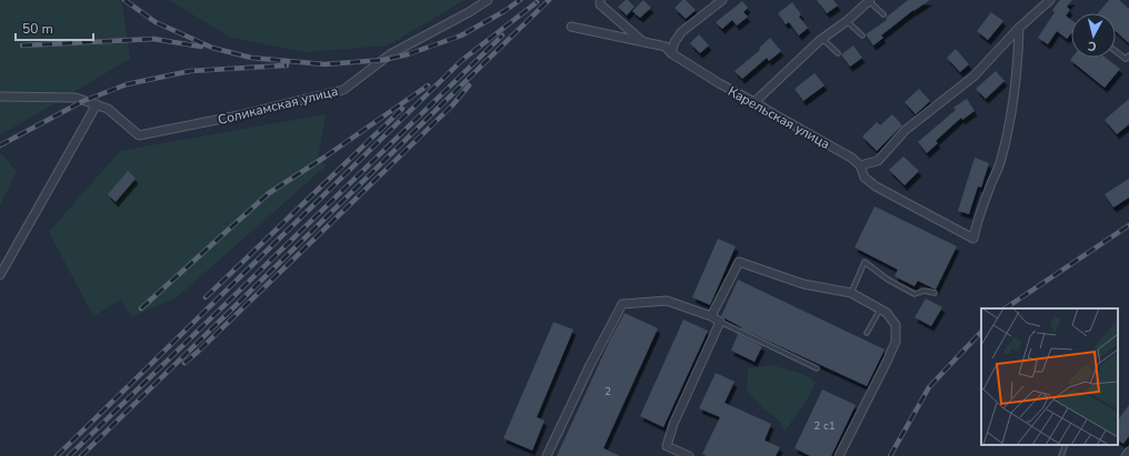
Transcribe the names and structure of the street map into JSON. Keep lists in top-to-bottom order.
{
  "streets": {
    "street": ["Соликамская улица", "Карельская улица"]
  },
  "house_numbers": ["2", "2 с1"],
  "scale_bar": "50 m",
  "north": "bottom"
}
